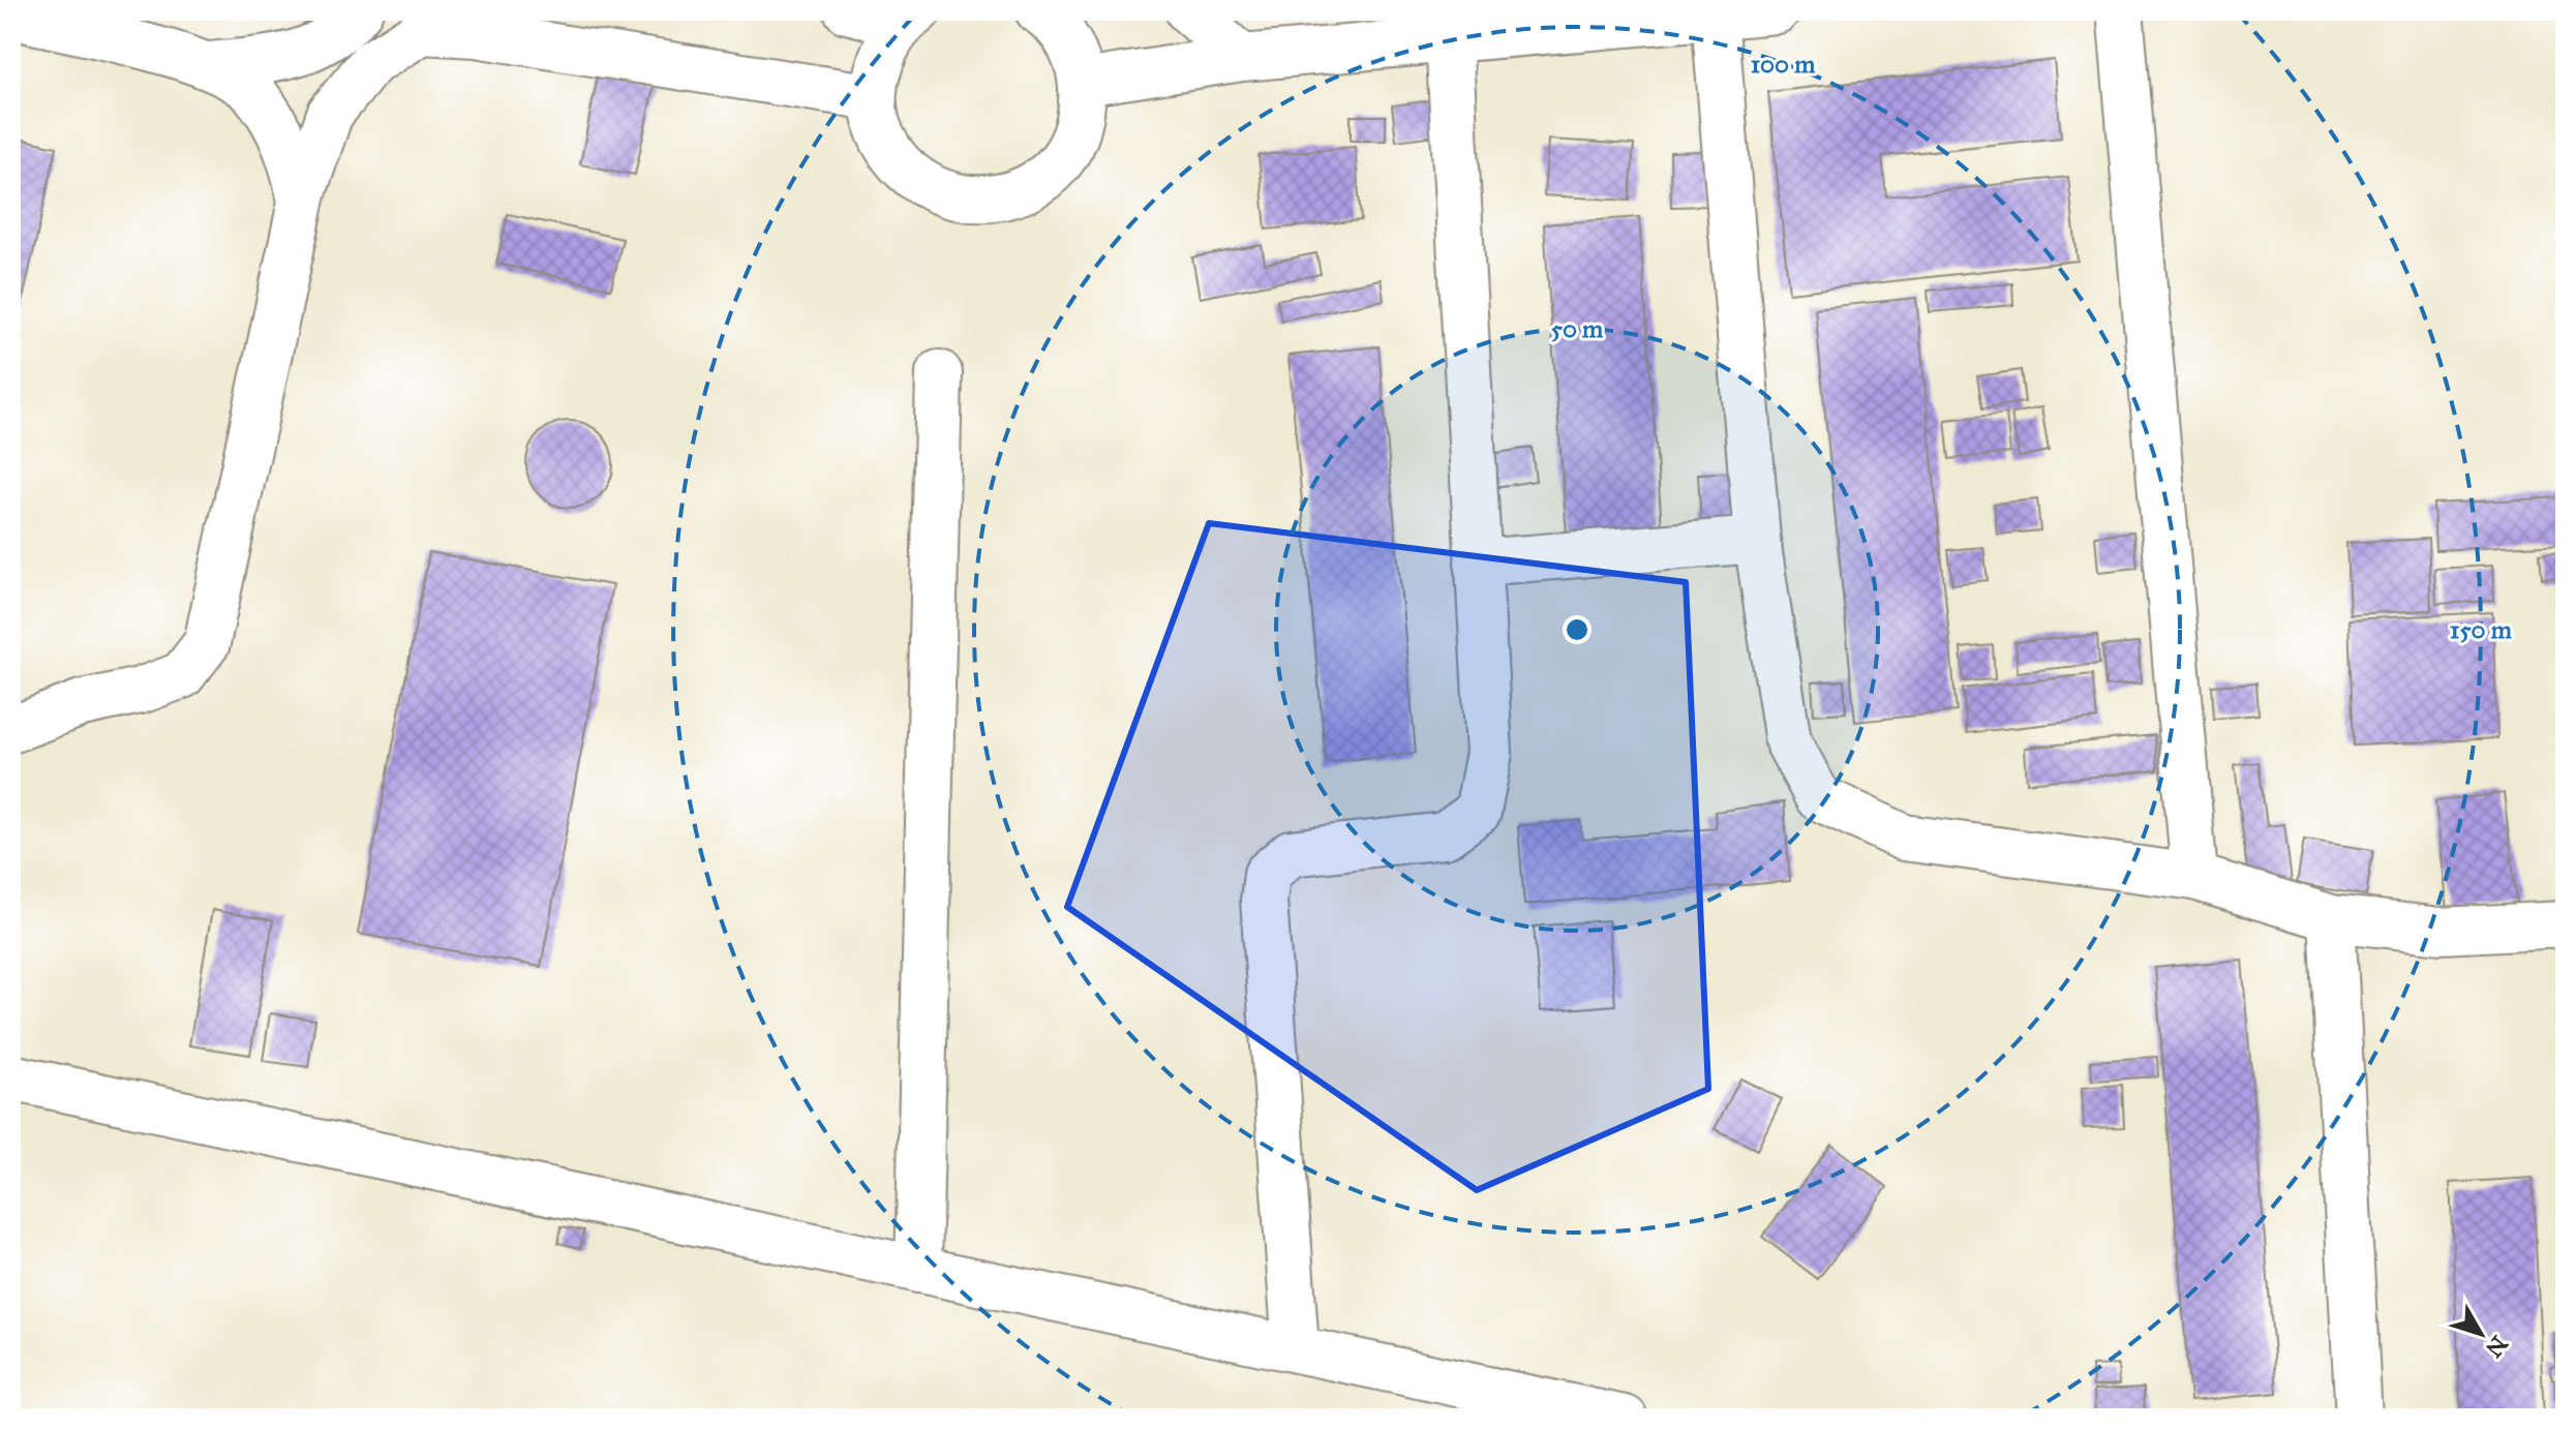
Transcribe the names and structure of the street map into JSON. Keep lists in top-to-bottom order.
{
  "north": "bottom right",
  "rings": ["100 m", "50 m", "150 m"]
}
